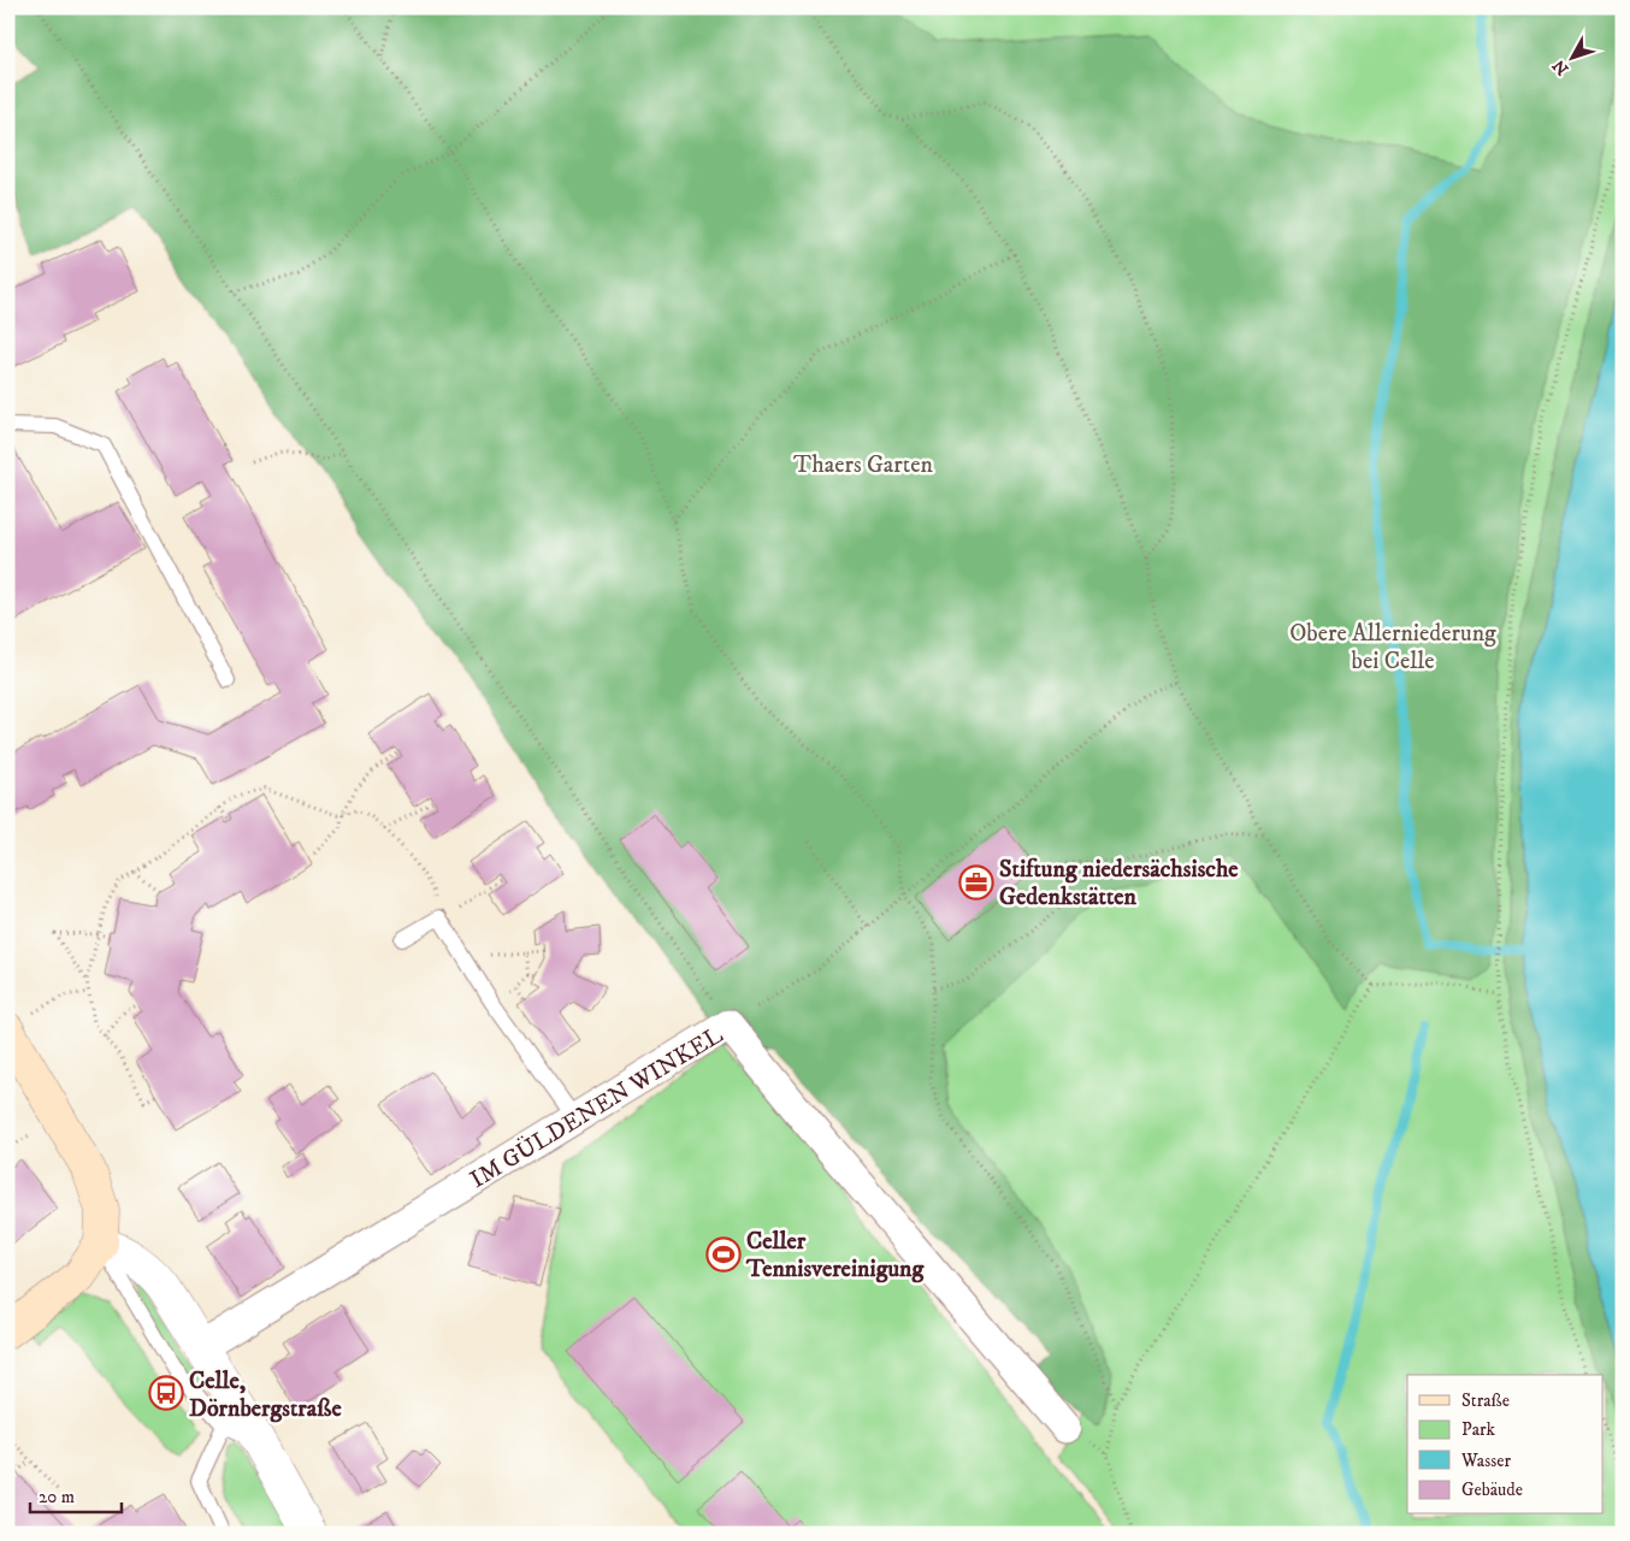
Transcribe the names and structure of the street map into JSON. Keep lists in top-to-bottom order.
{
  "streets": {
    "street": ["IM GÜLDENEN WINKEL"]
  },
  "parks": ["Thaers Garten", "Obere Allerniederung bei Celle"],
  "places": {
    "office": ["Stiftung niedersächsische Gedenkstätten"],
    "sports": ["Celler Tennisvereinigung"],
    "bus stop": ["Celle, Dörnbergstraße"]
  },
  "legend": [
    "Straße",
    "Park",
    "Wasser",
    "Gebäude"
  ],
  "scale_bar": "20 m",
  "north": "bottom left"
}
